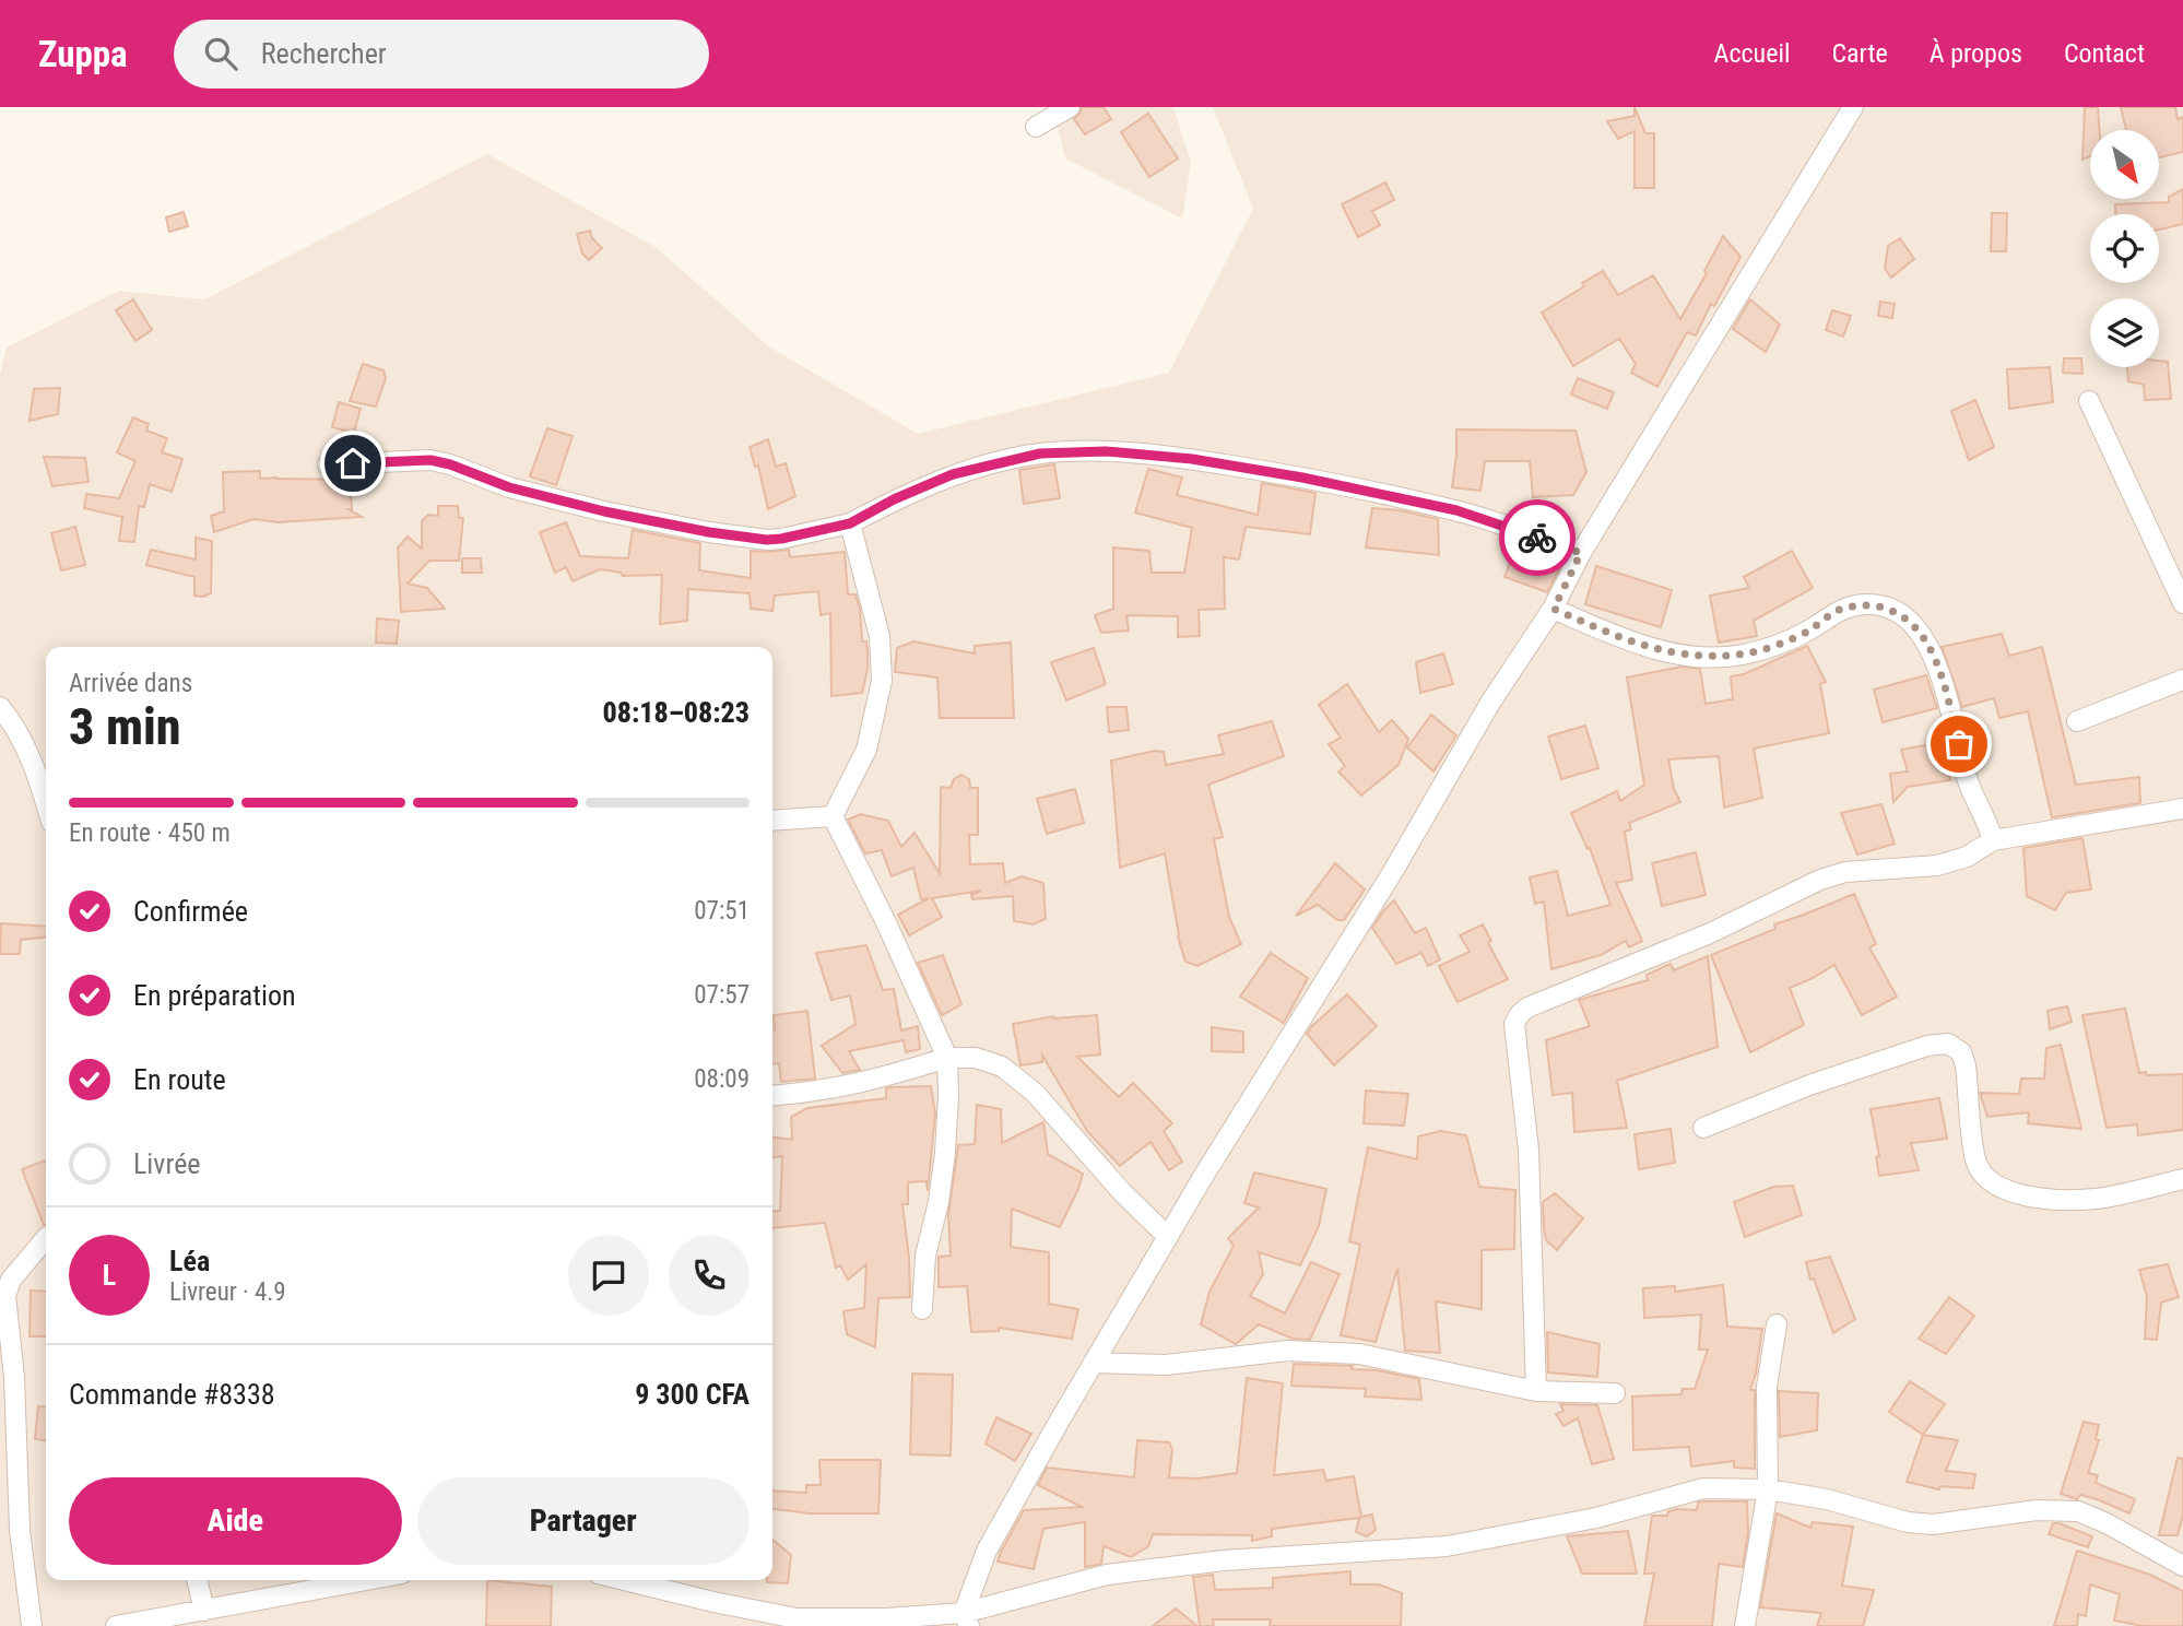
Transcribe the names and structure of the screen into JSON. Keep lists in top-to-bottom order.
{
  "north": "bottom right",
  "page": {
    "header": "Zuppa",
    "search": "Rechercher",
    "nav": [
      "Accueil",
      "Carte",
      "À propos",
      "Contact"
    ],
    "heading": ["3 min", "Arrivée dans", "08:18–08:23"],
    "panel": [
      "Léa",
      "Livreur · 4.9",
      "Commande #8338",
      "9 300 CFA"
    ],
    "bar": "En route · 450 m",
    "list": [
      ["Confirmée", "07:51"],
      ["En préparation", "07:57"],
      ["En route", "08:09"],
      "Livrée"
    ],
    "round": "L",
    "buttons": ["Aide", "Partager"]
  }
}
